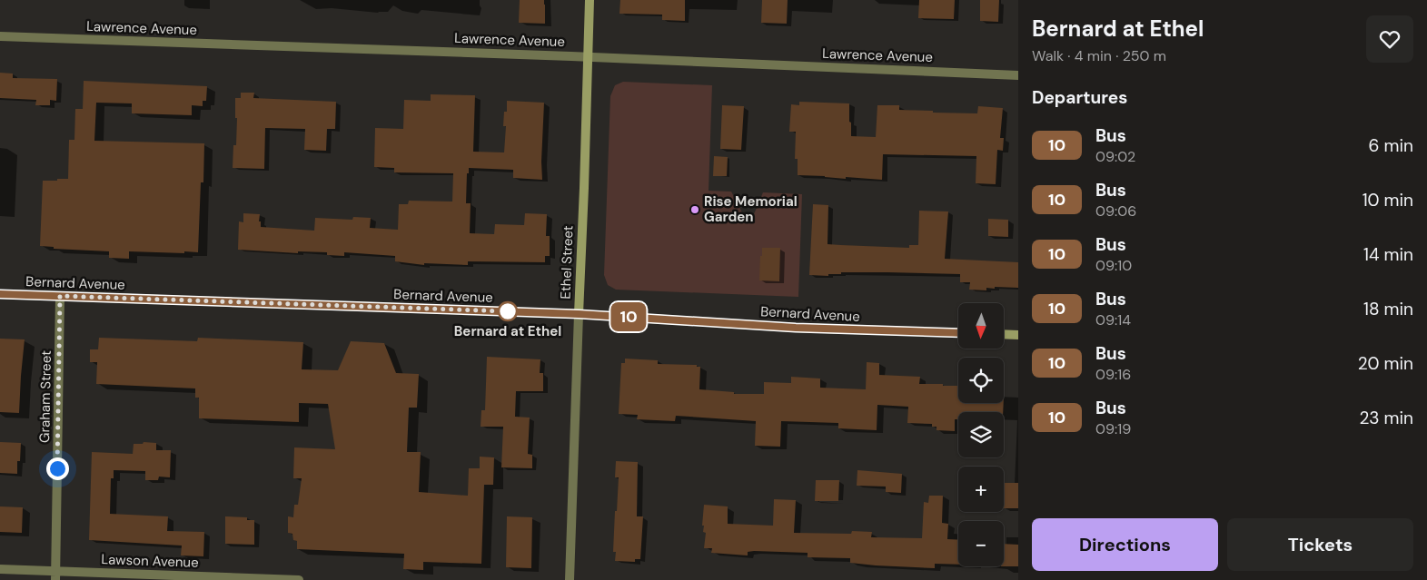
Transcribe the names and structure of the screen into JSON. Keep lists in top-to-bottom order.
{
  "streets": {
    "street": [
      "Lawrence Avenue",
      "Ethel Street",
      "Bernard Avenue",
      "Graham Street",
      "Lawson Avenue"
    ]
  },
  "crossings": [
    ["Lawrence Avenue", "Ethel Street"],
    ["Ethel Street", "Bernard Avenue"],
    ["Bernard Avenue", "Graham Street"],
    ["Graham Street", "Lawson Avenue"]
  ],
  "places": ["Rise Memorial Garden", "Bernard at Ethel"],
  "lines": ["bus line 10"],
  "north": "bottom",
  "page": {
    "on_map": "10",
    "heading": [
      ["Bernard at Ethel", "Walk · 4 min · 250 m"],
      "Departures"
    ],
    "list": [
      {
        "mark": "10",
        "name": "Bus",
        "note": "09:02",
        "value": "6 min"
      },
      {
        "mark": "10",
        "name": "Bus",
        "note": "09:06",
        "value": "10 min"
      },
      {
        "mark": "10",
        "name": "Bus",
        "note": "09:10",
        "value": "14 min"
      },
      {
        "mark": "10",
        "name": "Bus",
        "note": "09:14",
        "value": "18 min"
      },
      {
        "mark": "10",
        "name": "Bus",
        "note": "09:16",
        "value": "20 min"
      },
      {
        "mark": "10",
        "name": "Bus",
        "note": "09:19",
        "value": "23 min"
      }
    ],
    "map_buttons": ["+", "−"],
    "buttons": ["Directions", "Tickets"]
  }
}
